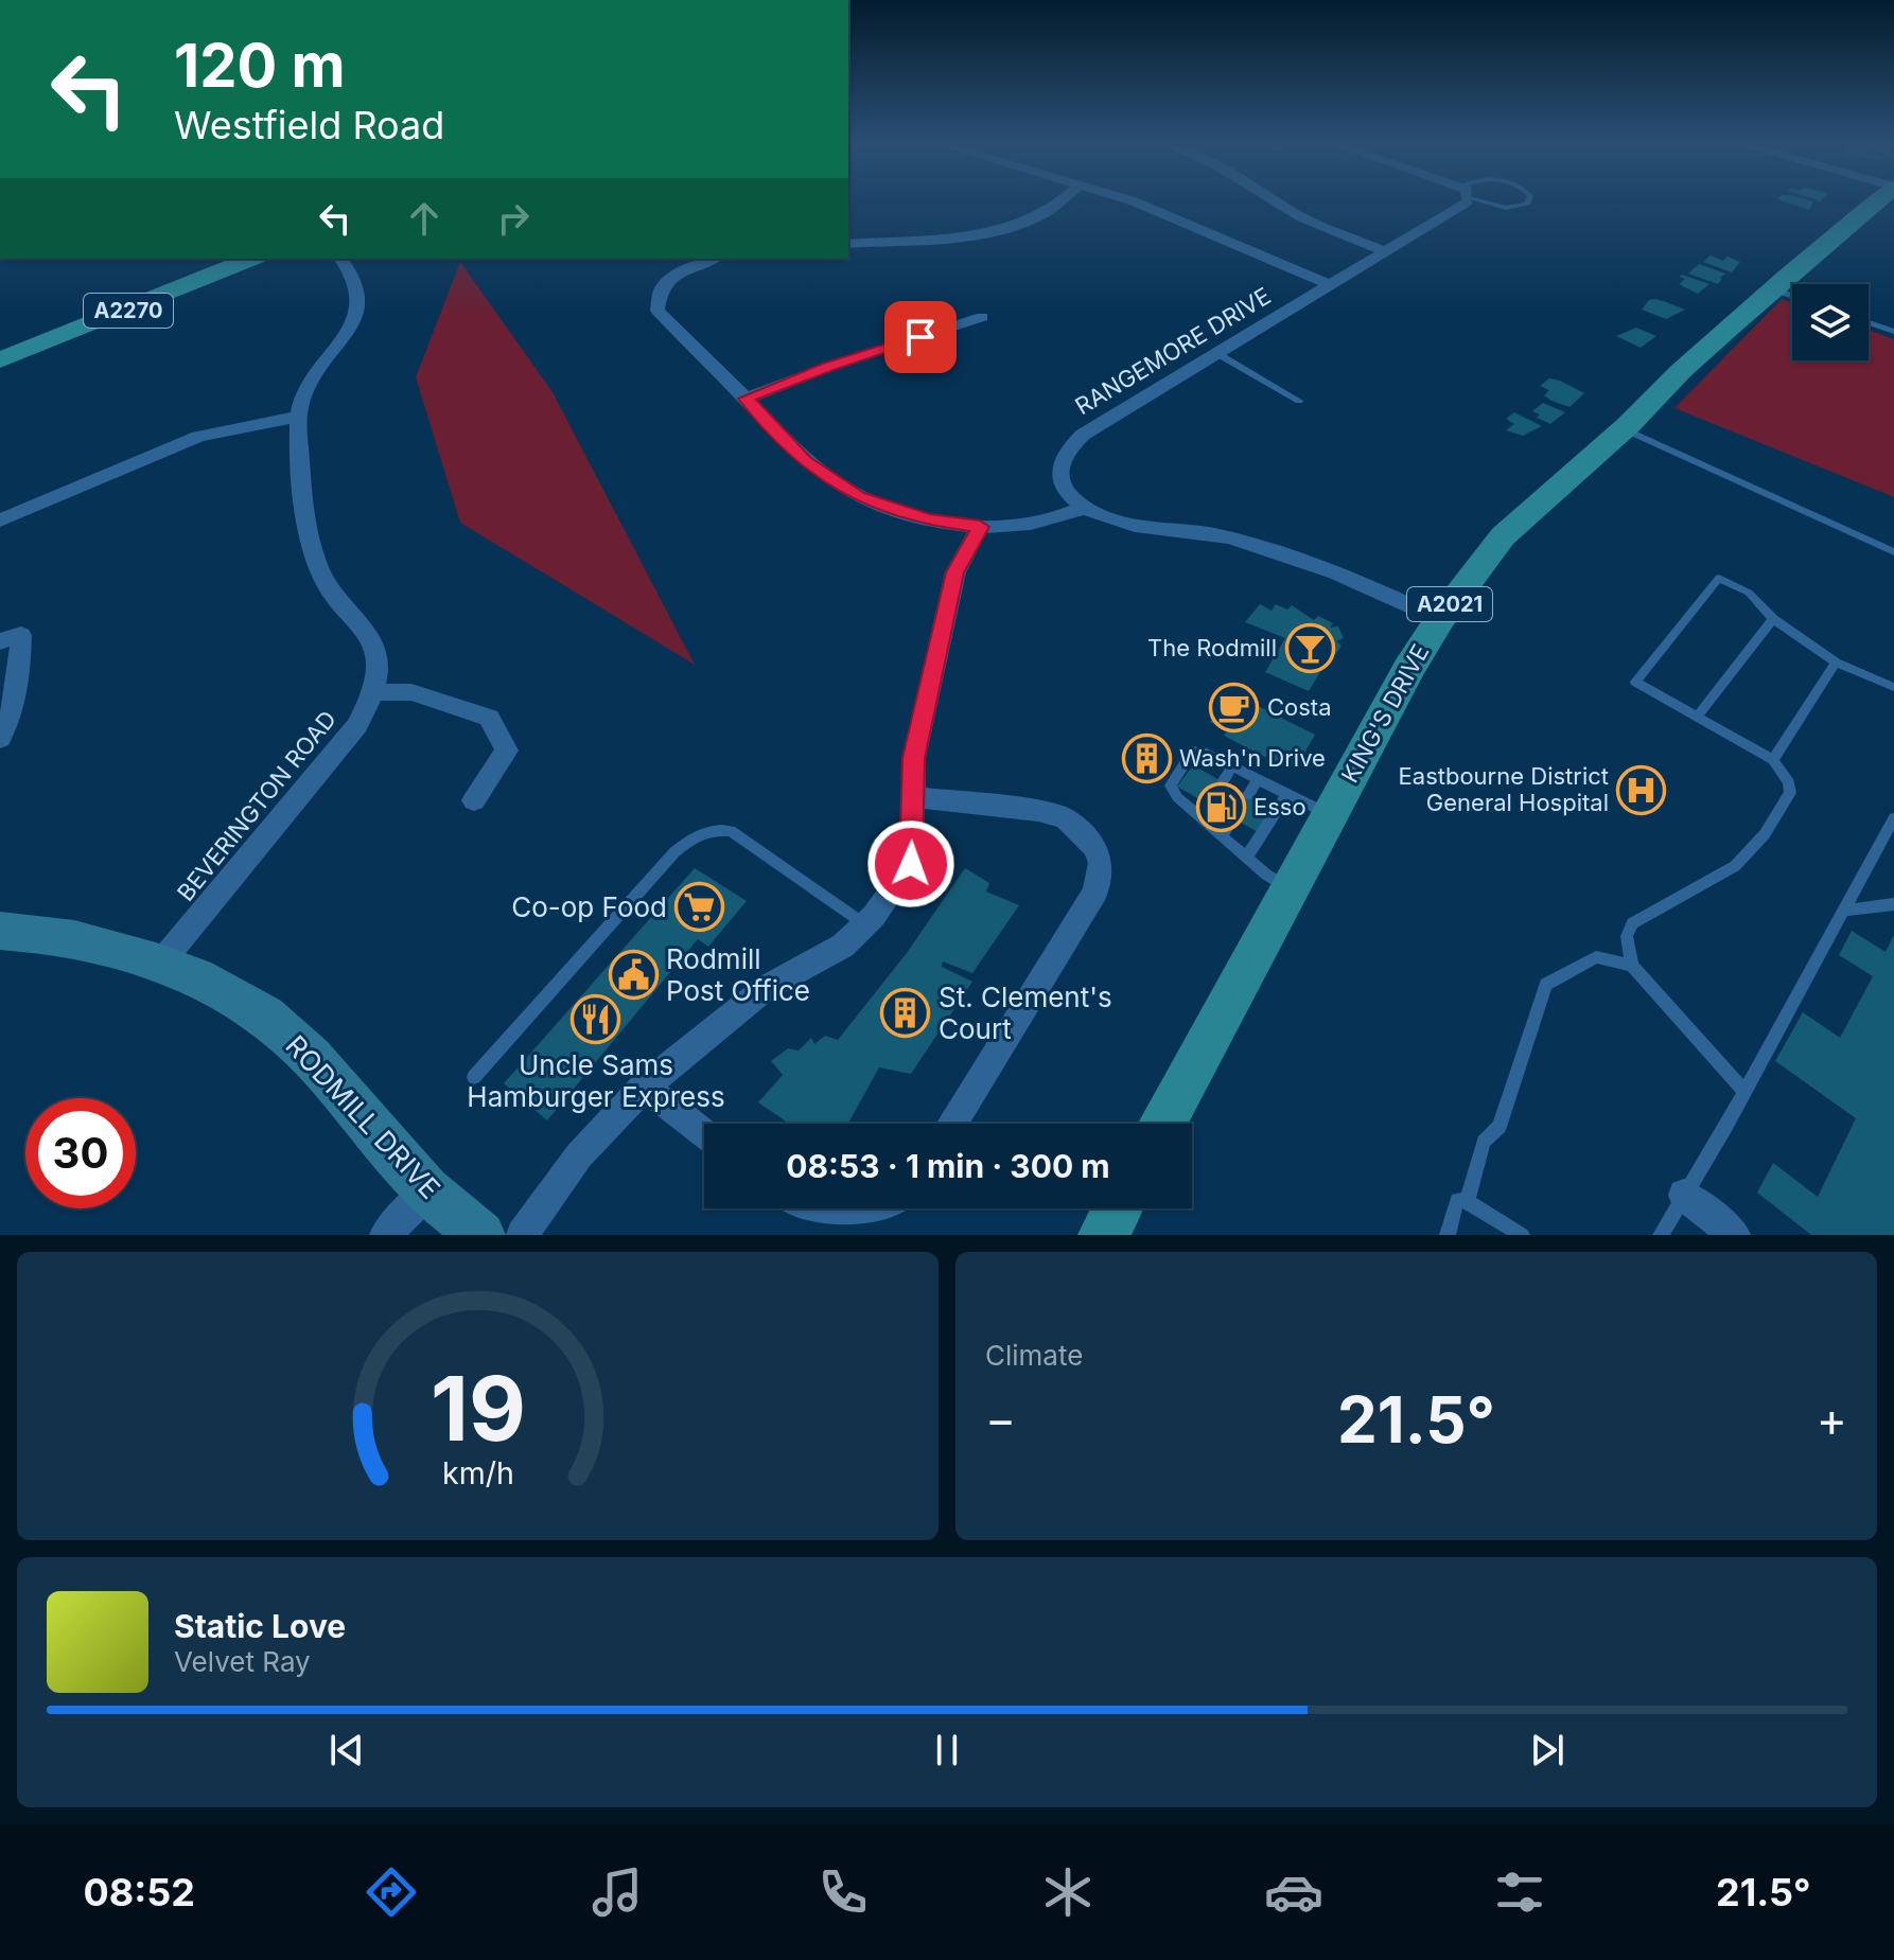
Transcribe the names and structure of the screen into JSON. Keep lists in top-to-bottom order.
{
  "streets": {
    "main road": ["A2270", "A2021", "KING'S DRIVE"],
    "street": ["RANGEMORE DRIVE", "BEVERINGTON ROAD", "RODMILL DRIVE"]
  },
  "crossings": [
    ["BEVERINGTON ROAD", "RODMILL DRIVE"]
  ],
  "places": {
    "bar": ["The Rodmill"],
    "cafe": ["Costa"],
    "building": ["Wash'n Drive", "St. Clement's Court"],
    "hospital": ["Eastbourne District General Hospital"],
    "fuel station": ["Esso"],
    "supermarket": ["Co-op Food"],
    "public building": ["Rodmill Post Office"],
    "restaurant": ["Uncle Sams Hamburger Express"]
  },
  "page": {
    "turn": ["120 m", "Westfield Road"],
    "limit": "30",
    "trip": "08:53 · 1 min · 300 m",
    "tile": "Climate",
    "heat": ["−", "21.5°", "+"],
    "song": ["Static Love", "Velvet Ray"],
    "tabs": ["08:52", "21.5°"],
    "gauge": ["19", "km/h"]
  }
}
